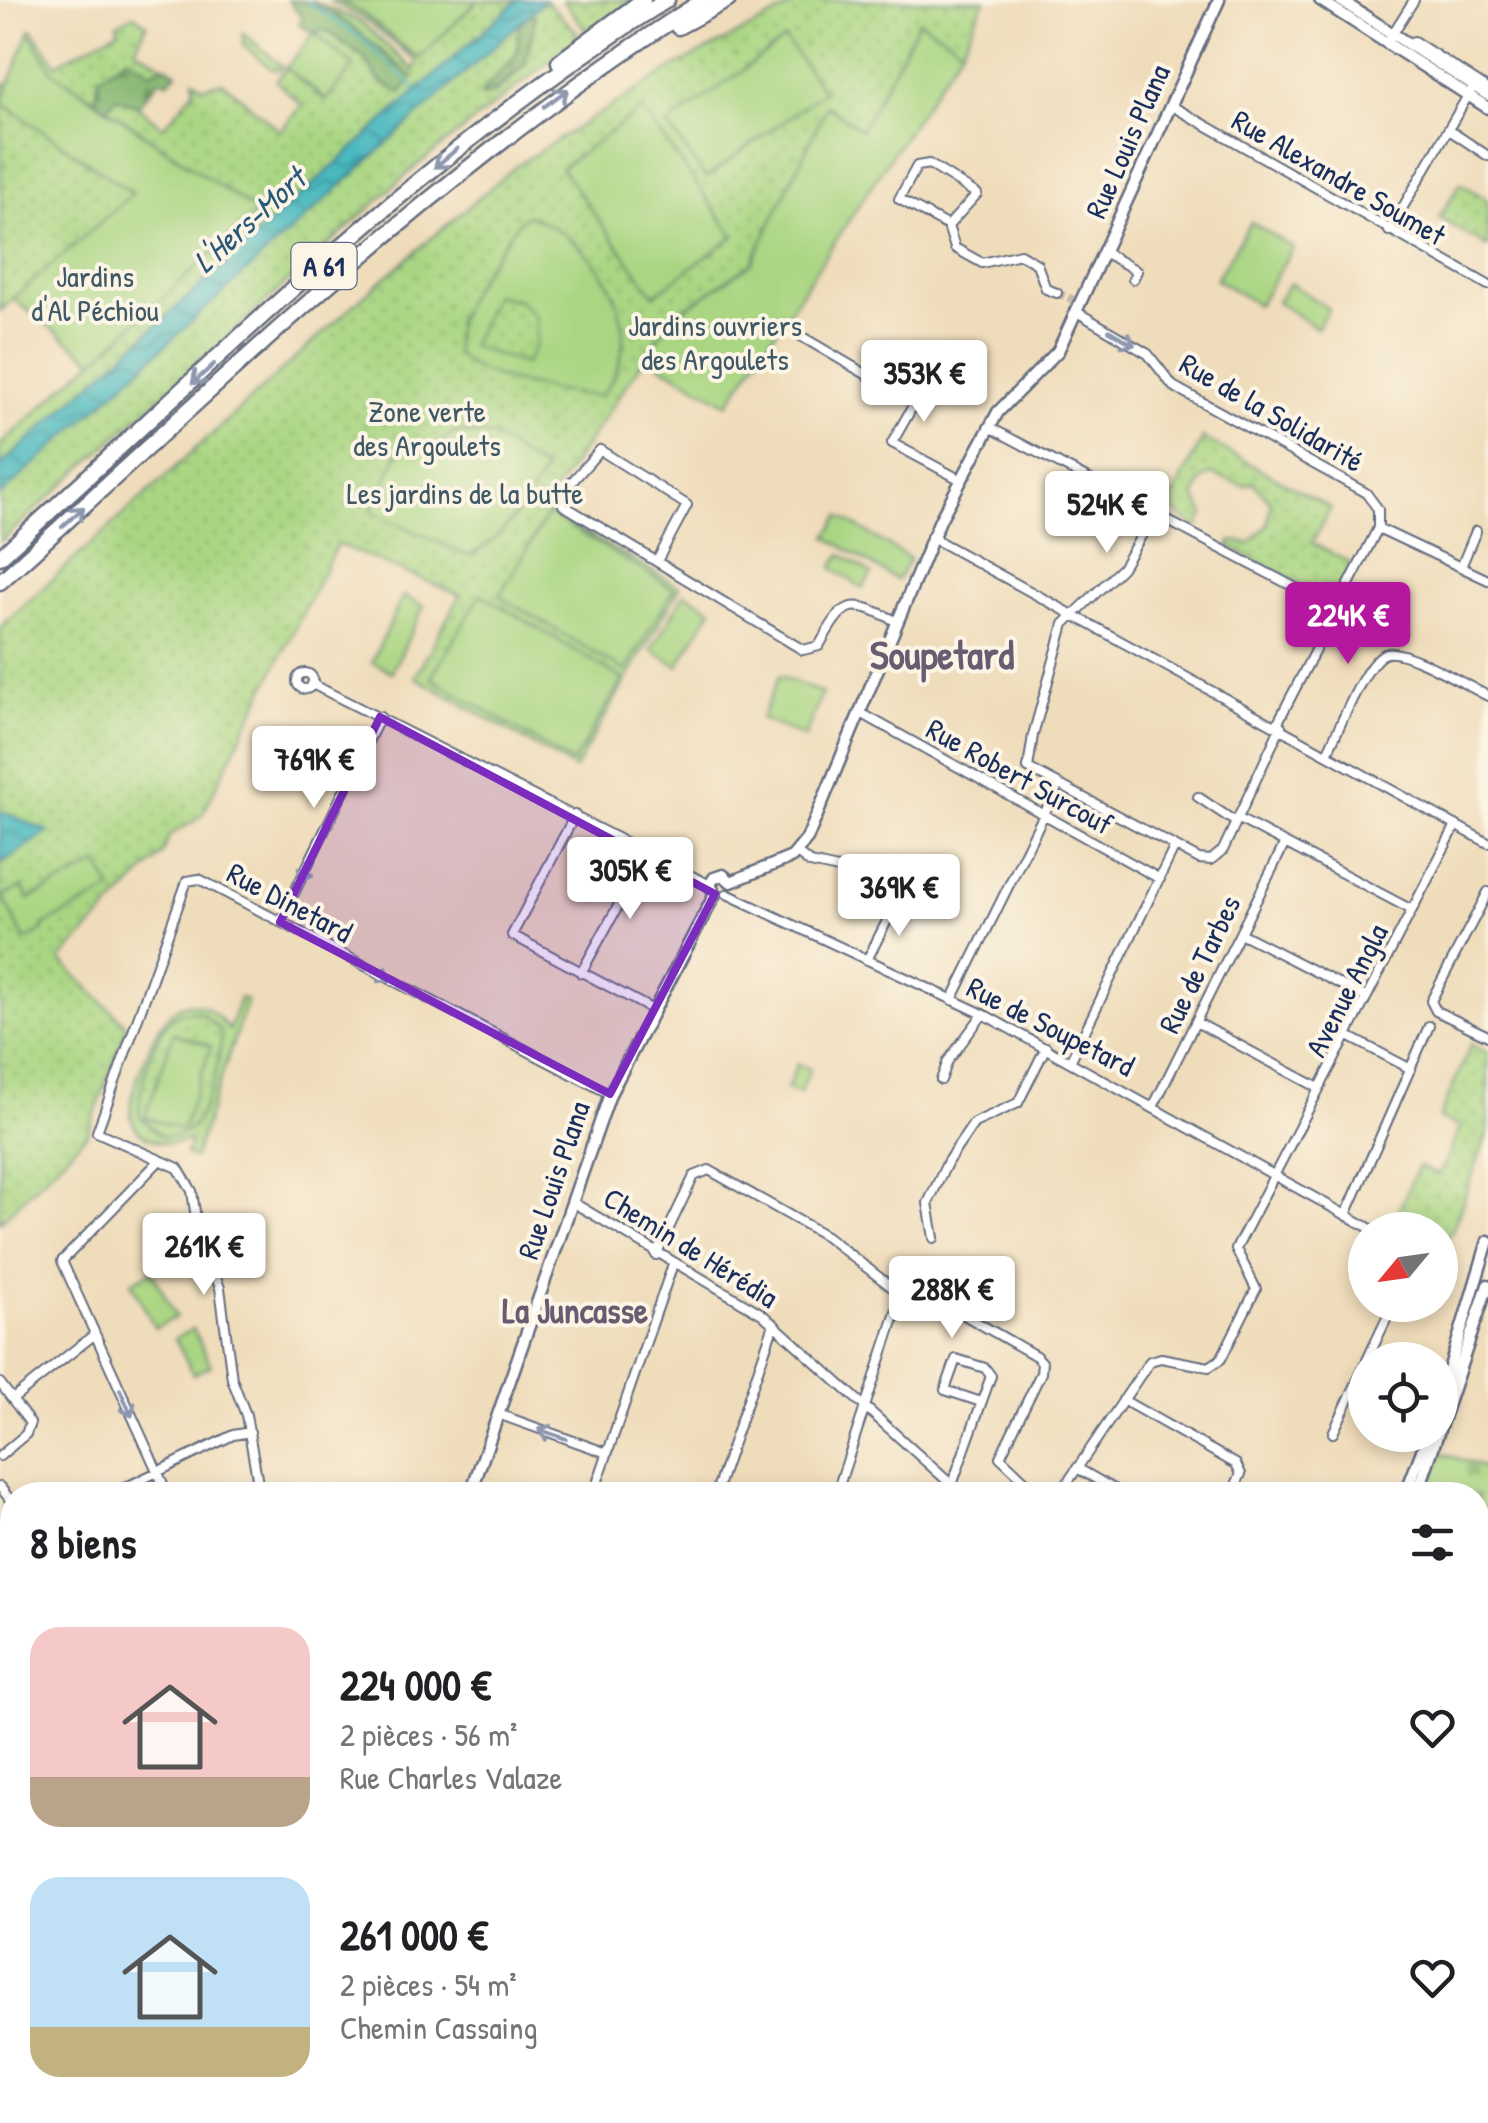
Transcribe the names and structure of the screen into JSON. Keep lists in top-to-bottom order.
{
  "streets": {
    "highway": ["A 61"],
    "street": [
      "Rue Louis Plana",
      "Rue Alexandre Soumet",
      "Rue de la Solidarité",
      "Rue Robert Surcouf",
      "Rue Dinetard",
      "Rue de Tarbes",
      "Avenue Angla",
      "Rue de Soupetard",
      "Chemin de Hérédia"
    ]
  },
  "crossings": [
    ["Rue Louis Plana", "Rue Alexandre Soumet"],
    ["Rue Louis Plana", "Rue de la Solidarité"],
    ["Rue Louis Plana", "Rue Robert Surcouf"],
    ["Rue Louis Plana", "Rue Dinetard"],
    ["Rue Louis Plana", "Rue de Soupetard"],
    ["Rue Louis Plana", "Chemin de Hérédia"],
    ["Rue de Tarbes", "Rue de Soupetard"],
    ["Avenue Angla", "Rue de Soupetard"]
  ],
  "one_way": ["Rue de la Solidarité", "Rue Dinetard"],
  "districts": ["Soupetard", "La Juncasse"],
  "water": ["L'Hers-Mort"],
  "parks": [
    "Jardins d'Al Péchiou",
    "Jardins ouvriers des Argoulets",
    "Zone verte des Argoulets",
    "Les jardins de la butte"
  ],
  "north": "bottom left",
  "page": {
    "price": [
      "353K €",
      "524K €",
      "224K €",
      "769K €",
      "305K €",
      "369K €",
      "261K €",
      "288K €"
    ],
    "heading": "8 biens",
    "list": [
      {
        "name": "224 000 €",
        "note": "2 pièces · 56 m² · Rue Charles Valaze"
      },
      {
        "name": "261 000 €",
        "note": "2 pièces · 54 m² · Chemin Cassaing"
      }
    ]
  }
}
